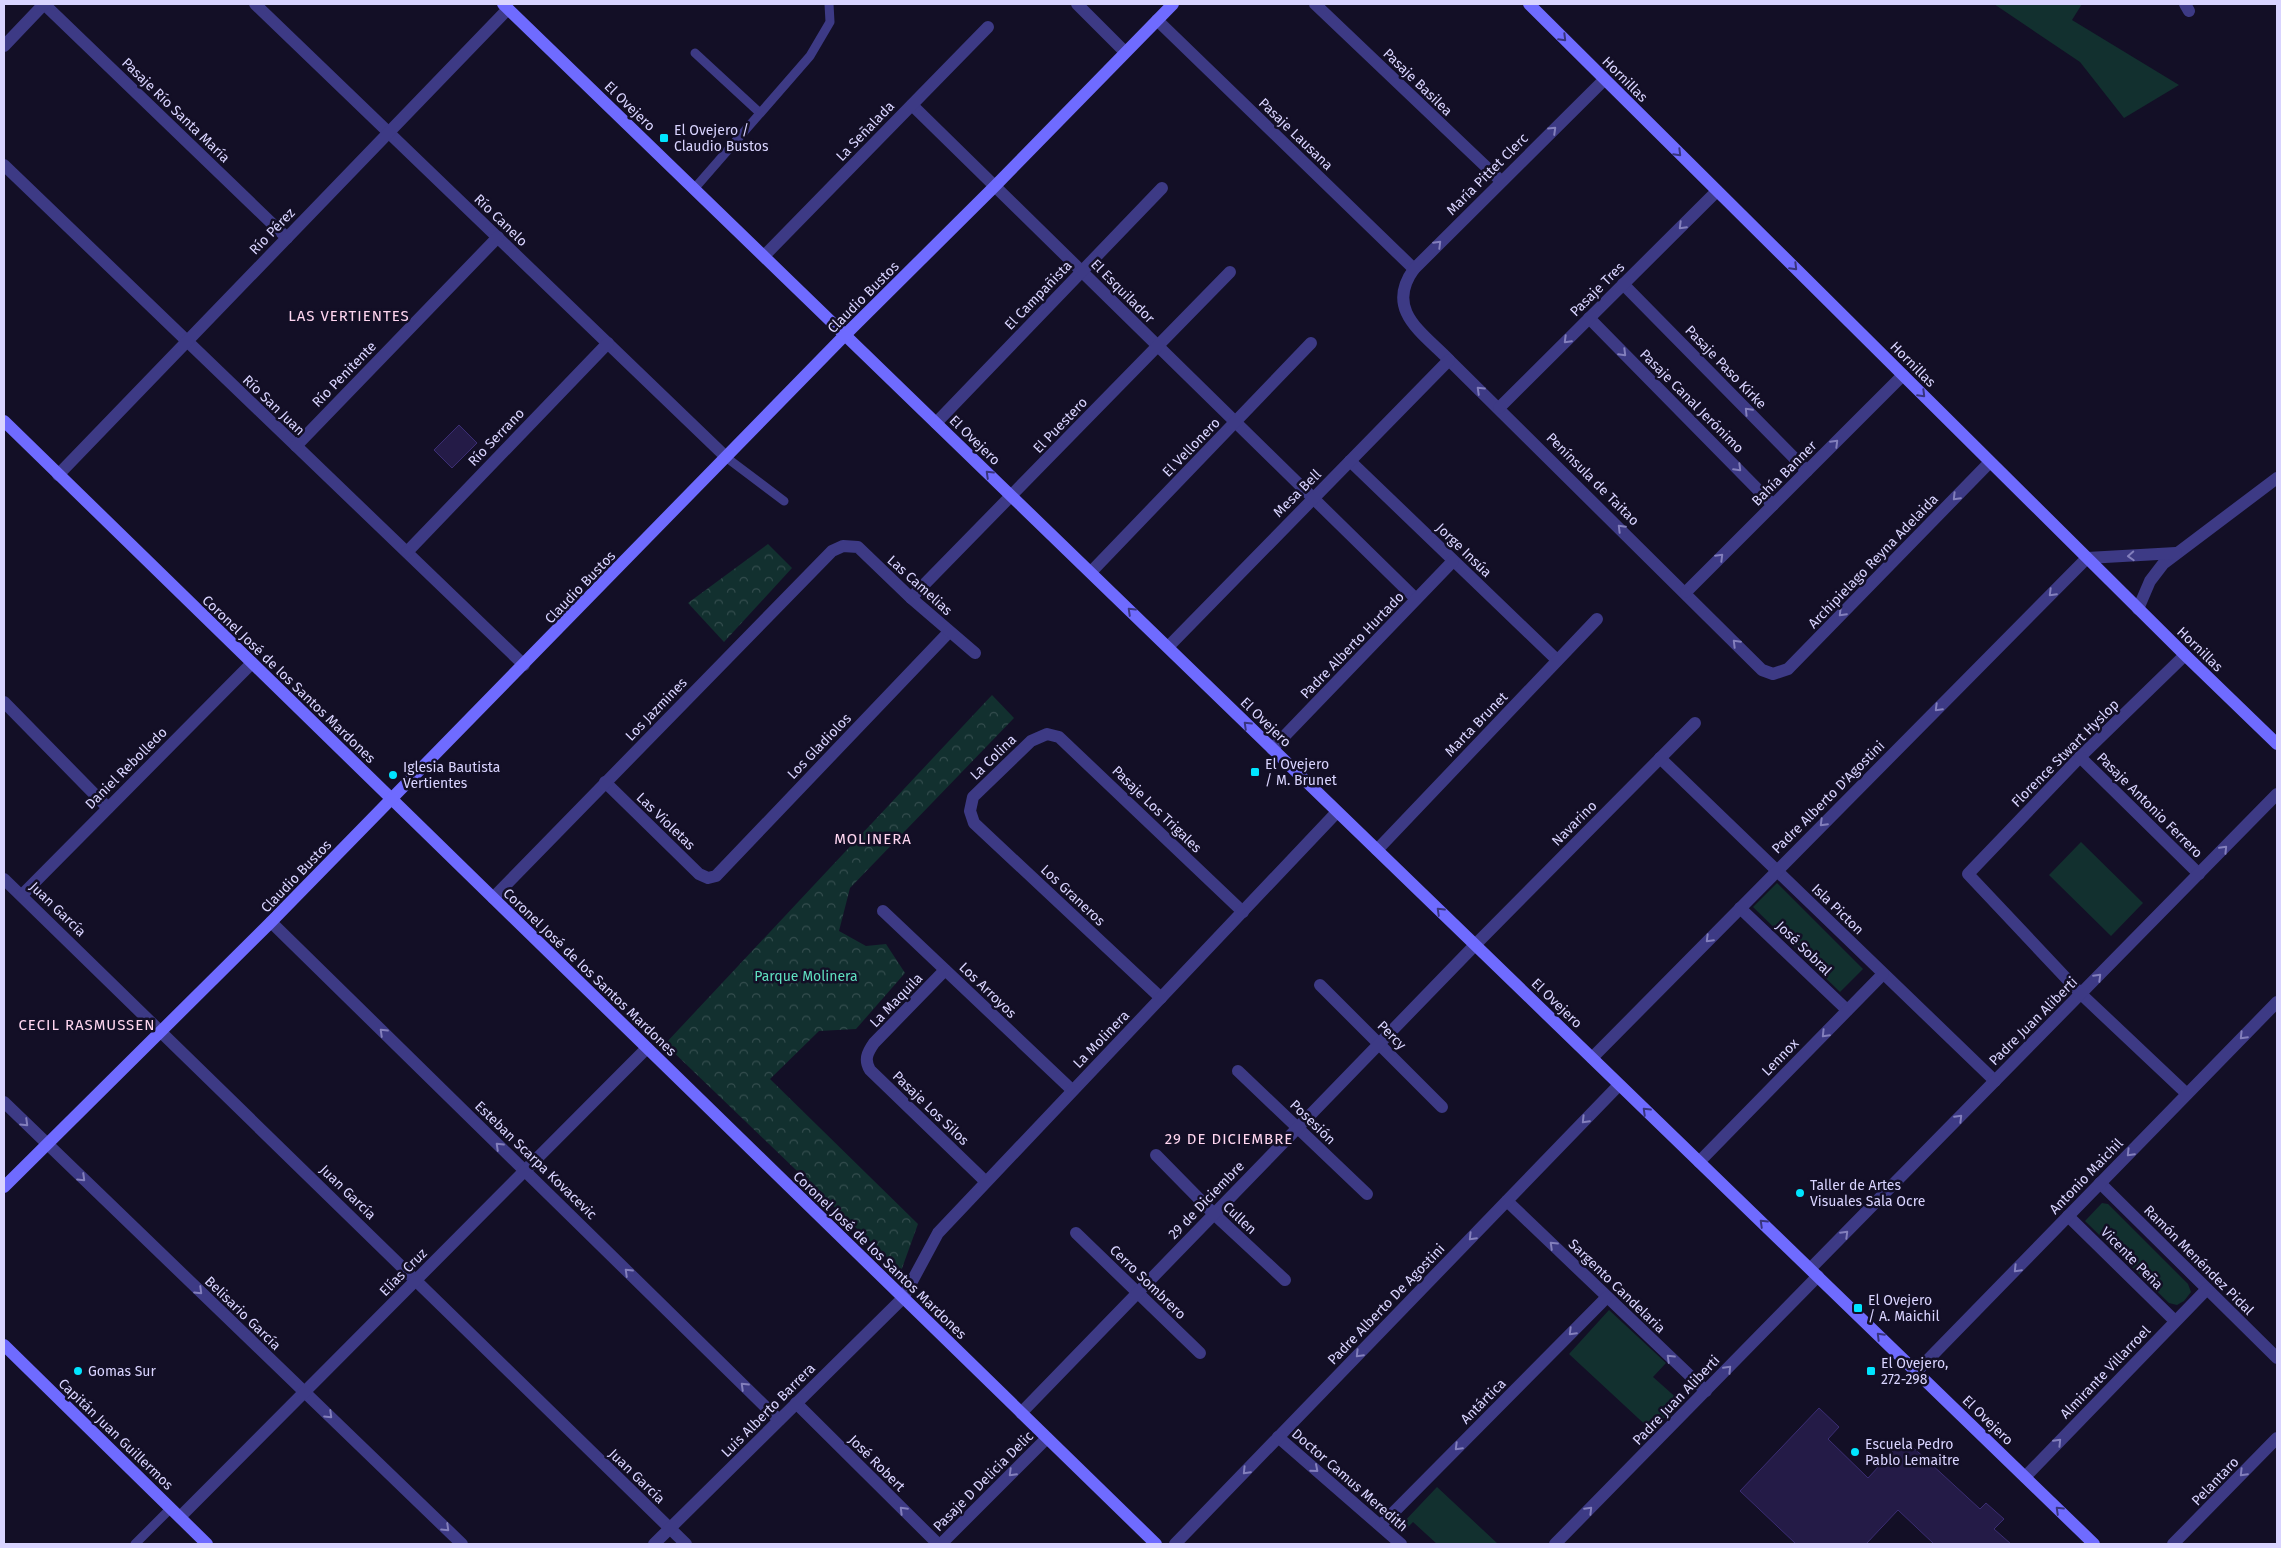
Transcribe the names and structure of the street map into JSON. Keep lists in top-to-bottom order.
{
  "streets": {
    "street": [
      "Hornillas",
      "Pasaje Basilea",
      "El Ovejero",
      "Pasaje Río Santa María",
      "La Señalada",
      "Pasaje Lausana",
      "María Pittet Clerc",
      "Río Canelo",
      "Río Pérez",
      "Pasaje Tres",
      "El Esquilador",
      "El Campañista",
      "Claudio Bustos",
      "Pasaje Paso Kirke",
      "Río Penitente",
      "Pasaje Canal Jerónimo",
      "Río San Juan",
      "El Puestero",
      "Río Serrano",
      "El Vellonero",
      "Bahía Banner",
      "Península de Taitao",
      "Mesa Bell",
      "Jorge Insúa",
      "Archipielago Reyna Adelaida",
      "Las Camelias",
      "Padre Alberto Hurtado",
      "Coronel José de los Santos Mardones",
      "Los Jazmines",
      "Marta Brunet",
      "Los Gladiolos",
      "Florence Stwart Hyslop",
      "La Colina",
      "Daniel Rebolledo",
      "Padre Alberto D'Agostini",
      "Pasaje Antonio Ferrero",
      "Pasaje Los Trigales",
      "Las Violetas",
      "Navarino",
      "Los Graneros",
      "Juan García",
      "Isla Picton",
      "José Sobral",
      "Los Arroyos",
      "La Maquila",
      "Padre Juan Aliberti",
      "Percy",
      "La Molinera",
      "Lennox",
      "Pasaje Los Silos",
      "Posesión",
      "Esteban Scarpa Kovacevic",
      "Antonio Maichil",
      "29 de Diciembre",
      "Cullen",
      "Vicente Peña",
      "Ramón Menéndez Pidal",
      "Elías Cruz",
      "Cerro Sombrero",
      "Sargento Candelaria",
      "Padre Alberto De Agostini",
      "Belisario García",
      "Almirante Villarroel",
      "Antártica",
      "Luis Alberto Barrera",
      "Capitán Juan Guillermos",
      "José Robert",
      "Doctor Camus Meredith",
      "Pasaje D Delicia Delic",
      "Pelantaro"
    ]
  },
  "crossings": [
    ["Hornillas", "María Pittet Clerc"],
    ["Hornillas", "Pasaje Tres"],
    ["Hornillas", "Bahía Banner"],
    ["Hornillas", "Archipielago Reyna Adelaida"],
    ["Hornillas", "Florence Stwart Hyslop"],
    ["Hornillas", "Padre Alberto D'Agostini"],
    ["Pasaje Basilea", "María Pittet Clerc"],
    ["El Ovejero", "La Señalada"],
    ["El Ovejero", "Río Pérez"],
    ["El Ovejero", "El Campañista"],
    ["El Ovejero", "Claudio Bustos"],
    ["El Ovejero", "El Puestero"],
    ["El Ovejero", "El Vellonero"],
    ["El Ovejero", "Mesa Bell"],
    ["El Ovejero", "Padre Alberto Hurtado"],
    ["El Ovejero", "Marta Brunet"],
    ["El Ovejero", "Padre Alberto D'Agostini"],
    ["El Ovejero", "Navarino"],
    ["El Ovejero", "Padre Juan Aliberti"],
    ["El Ovejero", "La Molinera"],
    ["El Ovejero", "Lennox"],
    ["El Ovejero", "Antonio Maichil"],
    ["El Ovejero", "29 de Diciembre"],
    ["El Ovejero", "Padre Alberto De Agostini"],
    ["El Ovejero", "Almirante Villarroel"],
    ["Pasaje Río Santa María", "Río Pérez"],
    ["La Señalada", "El Esquilador"],
    ["Pasaje Lausana", "María Pittet Clerc"],
    ["Pasaje Lausana", "Claudio Bustos"],
    ["María Pittet Clerc", "Península de Taitao"],
    ["Río Canelo", "Río Pérez"],
    ["Río Canelo", "Claudio Bustos"],
    ["Río Canelo", "Río Penitente"],
    ["Río Canelo", "Río Serrano"],
    ["Río Pérez", "Río San Juan"],
    ["Río Pérez", "Coronel José de los Santos Mardones"],
    ["Pasaje Tres", "Pasaje Paso Kirke"],
    ["Pasaje Tres", "Pasaje Canal Jerónimo"],
    ["Pasaje Tres", "Península de Taitao"],
    ["El Esquilador", "El Campañista"],
    ["El Esquilador", "Claudio Bustos"],
    ["El Esquilador", "El Puestero"],
    ["El Esquilador", "El Vellonero"],
    ["El Esquilador", "Mesa Bell"],
    ["El Esquilador", "Padre Alberto Hurtado"],
    ["Claudio Bustos", "Río San Juan"],
    ["Claudio Bustos", "Coronel José de los Santos Mardones"],
    ["Claudio Bustos", "Juan García"],
    ["Claudio Bustos", "Esteban Scarpa Kovacevic"],
    ["Claudio Bustos", "Belisario García"],
    ["Pasaje Paso Kirke", "Bahía Banner"],
    ["Río Penitente", "Río San Juan"],
    ["Pasaje Canal Jerónimo", "Bahía Banner"],
    ["Río San Juan", "Río Serrano"],
    ["El Puestero", "Las Camelias"],
    ["Bahía Banner", "Península de Taitao"],
    ["Península de Taitao", "Mesa Bell"],
    ["Península de Taitao", "Archipielago Reyna Adelaida"],
    ["Mesa Bell", "Jorge Insúa"],
    ["Jorge Insúa", "Padre Alberto Hurtado"],
    ["Jorge Insúa", "Marta Brunet"],
    ["Las Camelias", "Los Jazmines"],
    ["Las Camelias", "Los Gladiolos"],
    ["Coronel José de los Santos Mardones", "Los Jazmines"],
    ["Coronel José de los Santos Mardones", "Daniel Rebolledo"],
    ["Coronel José de los Santos Mardones", "La Molinera"],
    ["Coronel José de los Santos Mardones", "29 de Diciembre"],
    ["Coronel José de los Santos Mardones", "Elías Cruz"],
    ["Coronel José de los Santos Mardones", "Luis Alberto Barrera"],
    ["Coronel José de los Santos Mardones", "Pasaje D Delicia Delic"],
    ["Los Jazmines", "Las Violetas"],
    ["Los Gladiolos", "Las Violetas"],
    ["Florence Stwart Hyslop", "Pasaje Antonio Ferrero"],
    ["Florence Stwart Hyslop", "Padre Juan Aliberti"],
    ["La Colina", "Pasaje Los Trigales"],
    ["La Colina", "Los Graneros"],
    ["Daniel Rebolledo", "Juan García"],
    ["Padre Alberto D'Agostini", "Isla Picton"],
    ["Padre Alberto D'Agostini", "José Sobral"],
    ["Pasaje Antonio Ferrero", "Padre Juan Aliberti"],
    ["Pasaje Los Trigales", "La Molinera"],
    ["Navarino", "Isla Picton"],
    ["Navarino", "29 de Diciembre"],
    ["Los Graneros", "La Molinera"],
    ["Juan García", "Elías Cruz"],
    ["Juan García", "Luis Alberto Barrera"],
    ["Isla Picton", "Padre Juan Aliberti"],
    ["Isla Picton", "Lennox"],
    ["José Sobral", "Lennox"],
    ["Los Arroyos", "La Maquila"],
    ["Los Arroyos", "La Molinera"],
    ["La Maquila", "Pasaje Los Silos"],
    ["Padre Juan Aliberti", "Sargento Candelaria"],
    ["Percy", "29 de Diciembre"],
    ["La Molinera", "Pasaje Los Silos"],
    ["La Molinera", "Luis Alberto Barrera"],
    ["Posesión", "29 de Diciembre"],
    ["Esteban Scarpa Kovacevic", "Elías Cruz"],
    ["Esteban Scarpa Kovacevic", "Luis Alberto Barrera"],
    ["Antonio Maichil", "Vicente Peña"],
    ["Antonio Maichil", "Ramón Menéndez Pidal"],
    ["29 de Diciembre", "Cullen"],
    ["29 de Diciembre", "Cerro Sombrero"],
    ["Vicente Peña", "Almirante Villarroel"],
    ["Ramón Menéndez Pidal", "Almirante Villarroel"],
    ["Elías Cruz", "Belisario García"],
    ["Elías Cruz", "Capitán Juan Guillermos"],
    ["Sargento Candelaria", "Padre Alberto De Agostini"],
    ["Sargento Candelaria", "Antártica"],
    ["Padre Alberto De Agostini", "Doctor Camus Meredith"],
    ["Antártica", "Doctor Camus Meredith"],
    ["Luis Alberto Barrera", "José Robert"],
    ["José Robert", "Pasaje D Delicia Delic"]
  ],
  "one_way": [
    "Hornillas",
    "El Ovejero",
    "María Pittet Clerc",
    "Pasaje Tres",
    "Pasaje Paso Kirke",
    "Pasaje Canal Jerónimo",
    "Bahía Banner",
    "Península de Taitao",
    "Archipielago Reyna Adelaida",
    "Padre Alberto D'Agostini",
    "Padre Juan Aliberti",
    "Lennox",
    "Esteban Scarpa Kovacevic",
    "Antonio Maichil",
    "Sargento Candelaria",
    "Padre Alberto De Agostini",
    "Belisario García",
    "Almirante Villarroel",
    "Antártica",
    "José Robert",
    "Doctor Camus Meredith",
    "Pasaje D Delicia Delic",
    "Pelantaro"
  ],
  "districts": [
    "LAS VERTIENTES",
    "MOLINERA",
    "CECIL RASMUSSEN",
    "29 DE DICIEMBRE"
  ],
  "parks": ["Parque Molinera"],
  "places": {
    "transit": [
      "El Ovejero / Claudio Bustos",
      "El Ovejero / M. Brunet",
      "El Ovejero / A. Maichil",
      "El Ovejero, 272-298"
    ],
    "other": [
      "Iglesia Bautista Vertientes",
      "Taller de Artes Visuales Sala Ocre",
      "Gomas Sur",
      "Escuela Pedro Pablo Lemaitre"
    ]
  }
}
